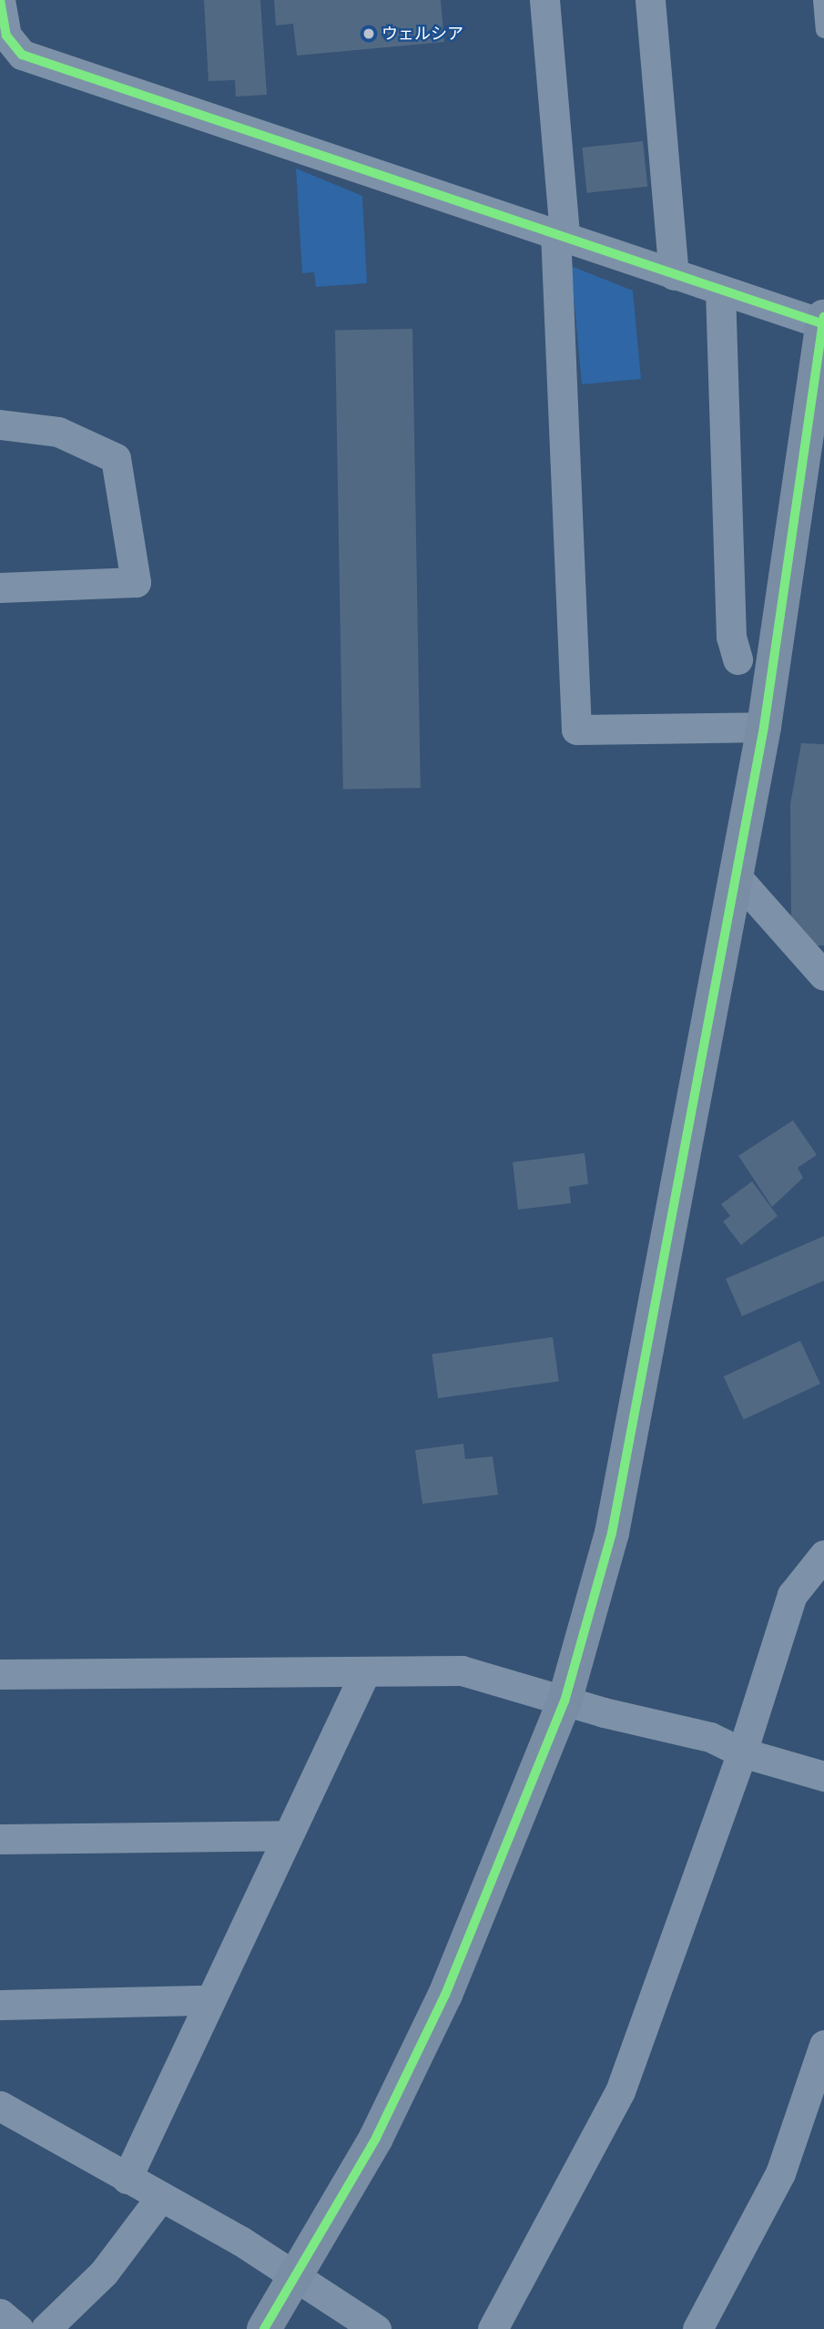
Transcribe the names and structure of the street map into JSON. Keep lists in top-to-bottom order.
{
  "places": ["ウェルシア"]
}
